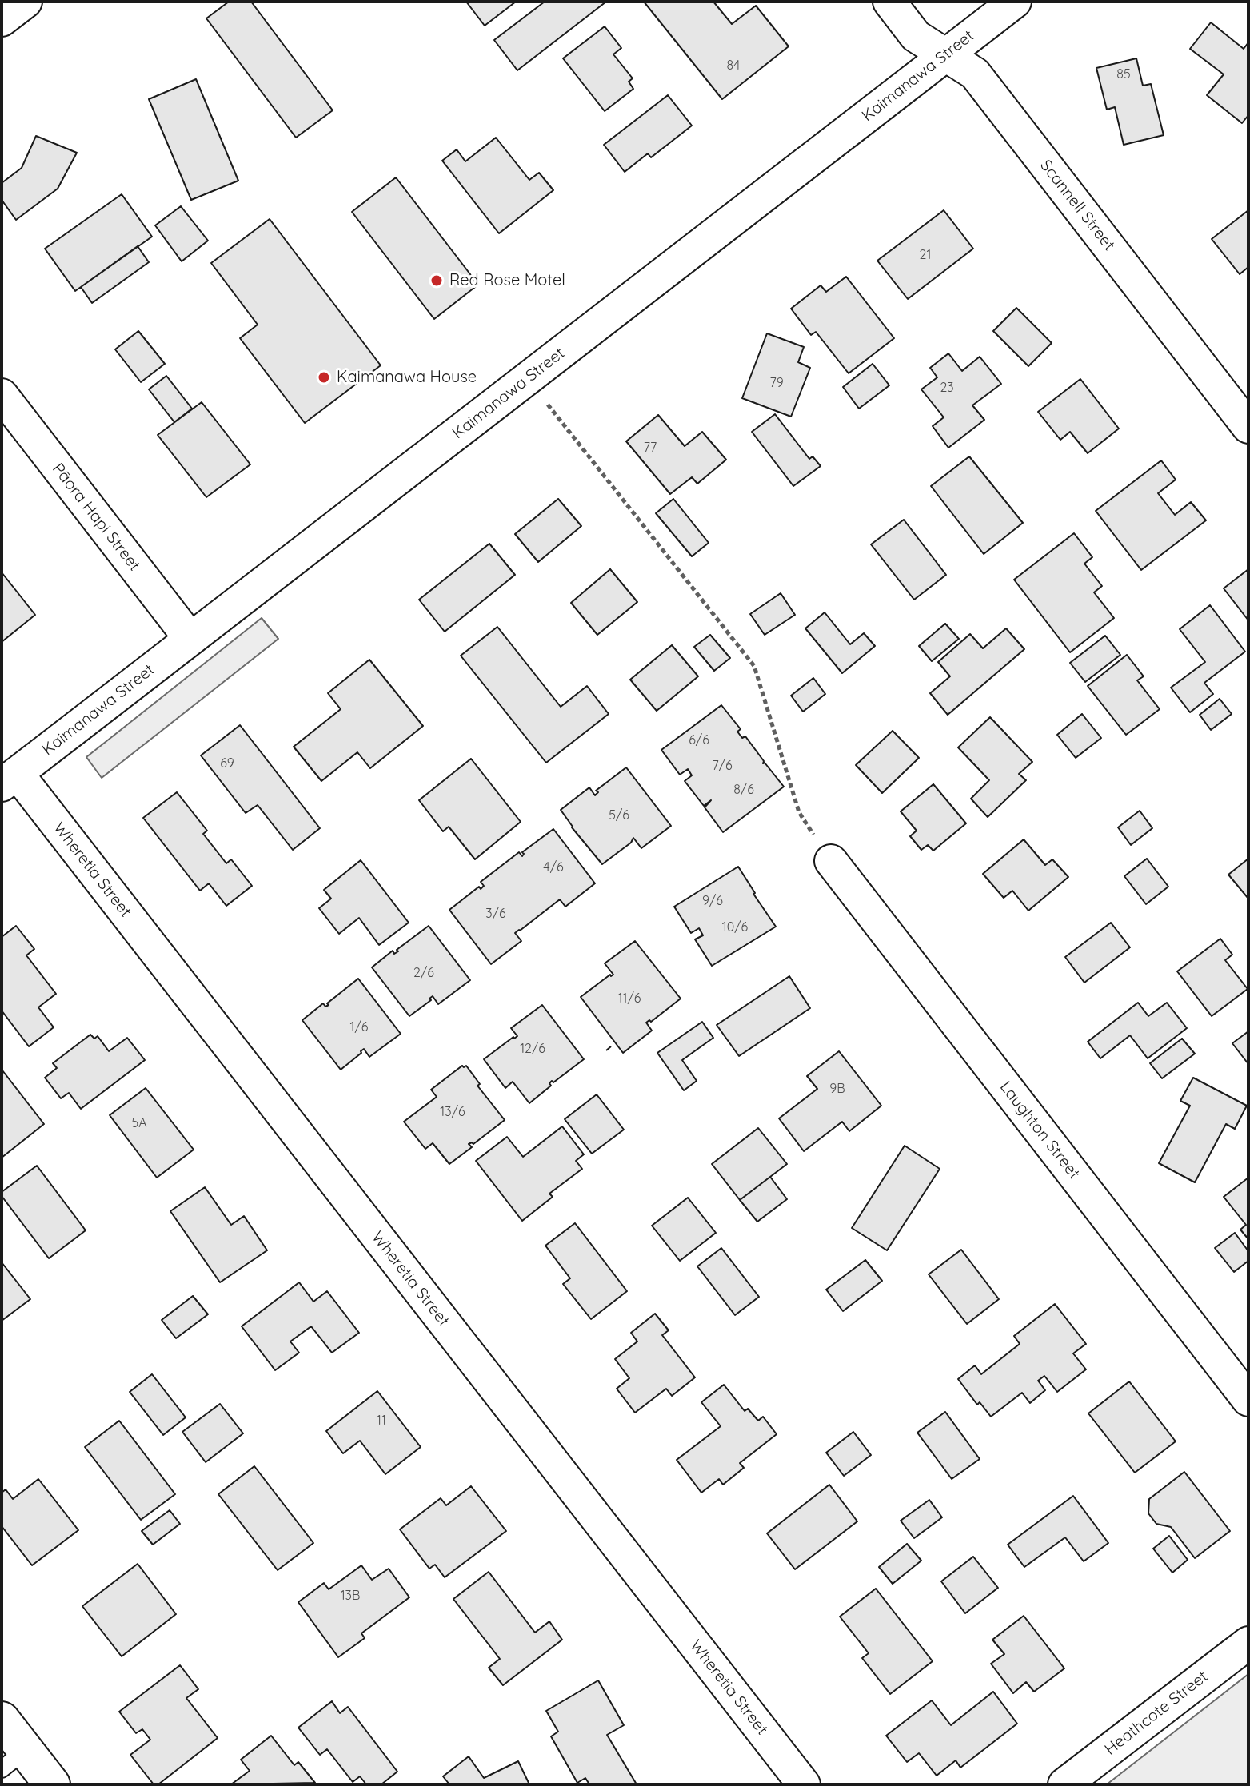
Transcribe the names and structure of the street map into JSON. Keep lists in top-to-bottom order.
{
  "streets": {
    "street": [
      "Kaimanawa Street",
      "Scannell Street",
      "Pāora Hapi Street",
      "Wheretia Street",
      "Laughton Street",
      "Heathcote Street"
    ]
  },
  "crossings": [
    ["Kaimanawa Street", "Scannell Street"],
    ["Kaimanawa Street", "Pāora Hapi Street"],
    ["Kaimanawa Street", "Wheretia Street"]
  ],
  "places": ["Red Rose Motel", "Kaimanawa House"],
  "house_numbers": [
    "84",
    "85",
    "21",
    "79",
    "23",
    "77",
    "6/6",
    "69",
    "7/6",
    "8/6",
    "5/6",
    "4/6",
    "9/6",
    "3/6",
    "10/6",
    "2/6",
    "11/6",
    "1/6",
    "12/6",
    "9B",
    "13/6",
    "5A",
    "11",
    "13B"
  ]
}
